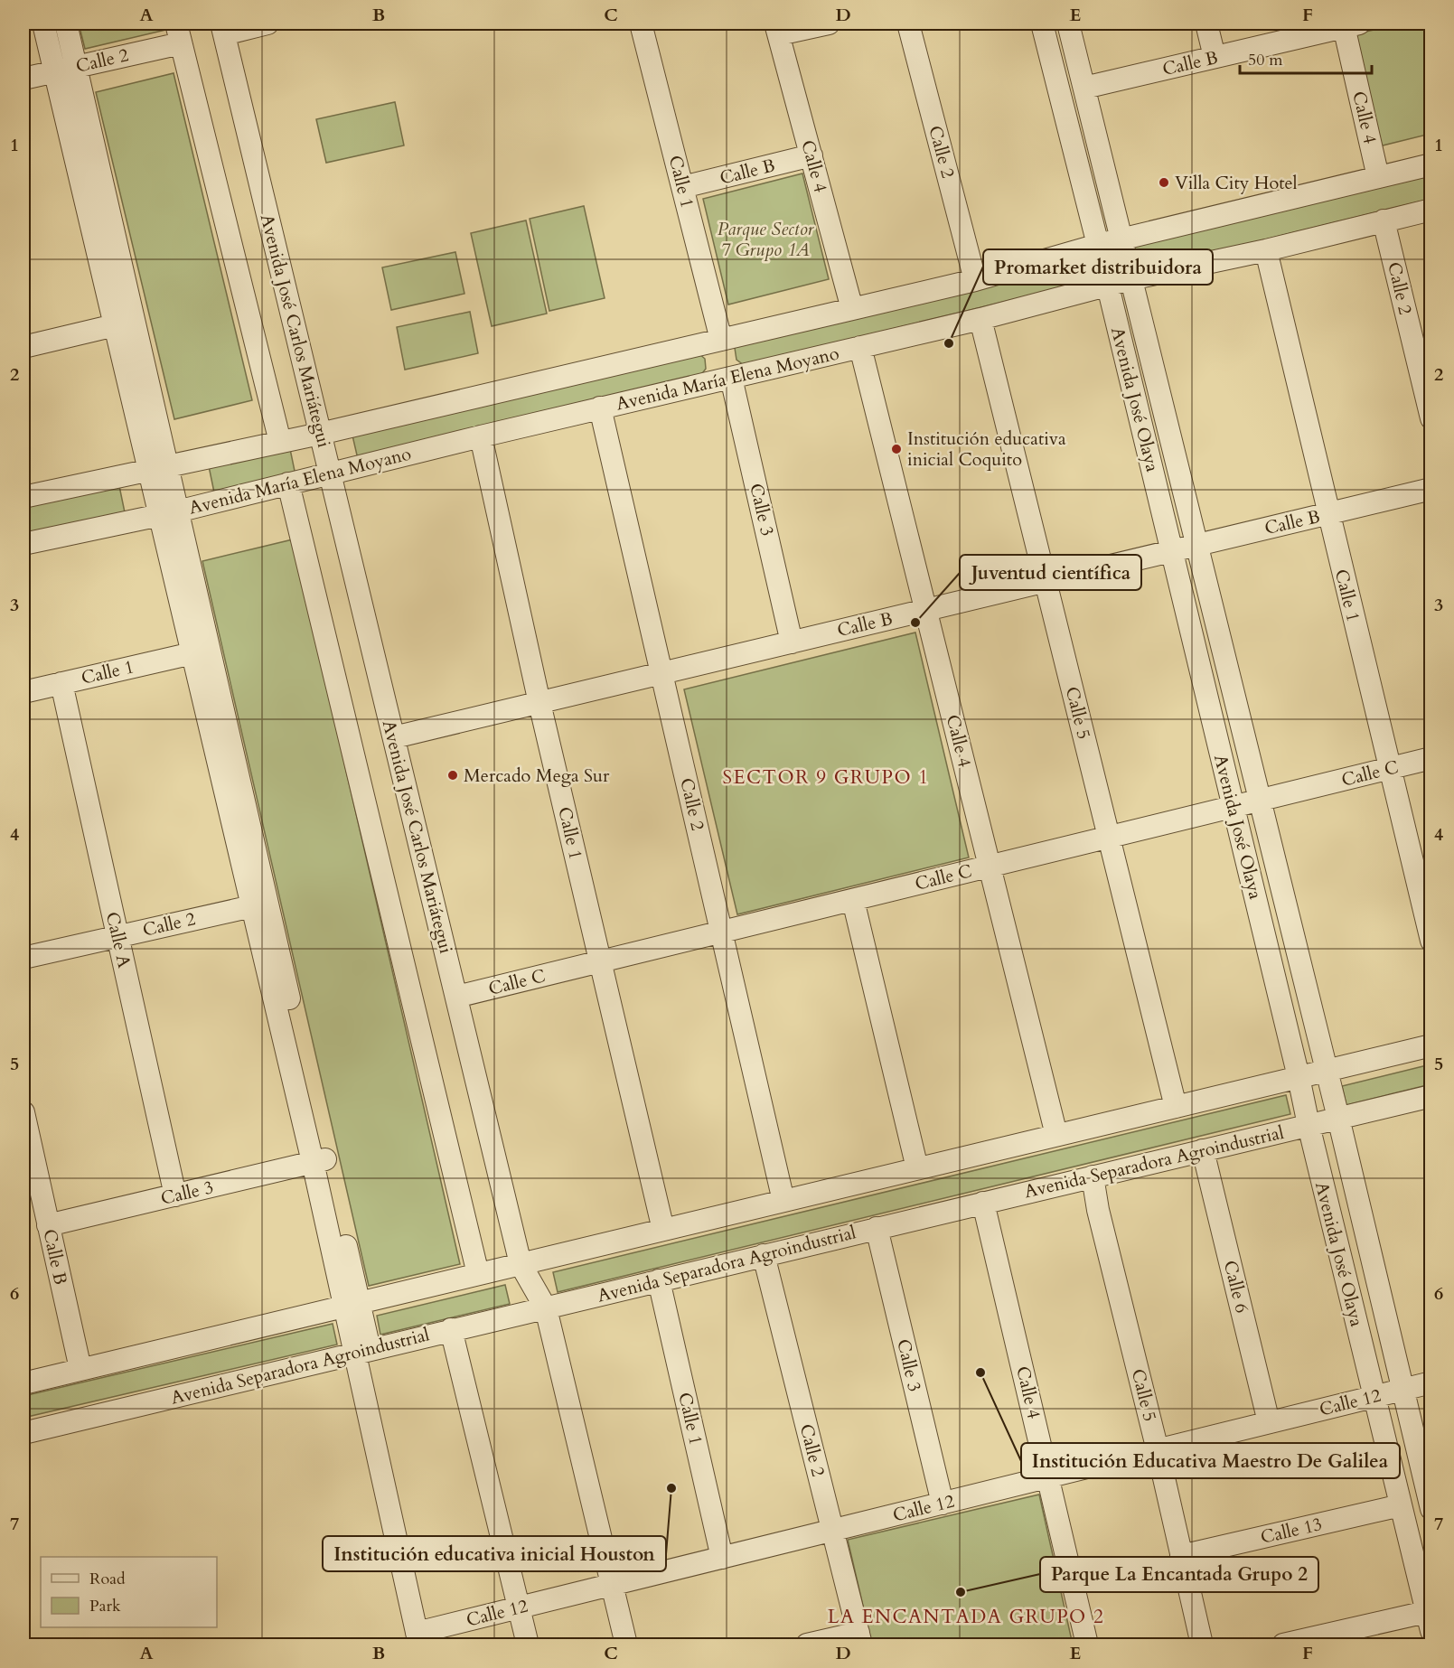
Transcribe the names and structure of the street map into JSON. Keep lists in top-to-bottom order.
{
  "streets": {
    "street": [
      "Calle 2",
      "Calle B",
      "Calle 4",
      "Calle 1",
      "Avenida José Carlos Mariátegui",
      "Avenida María Elena Moyano",
      "Avenida José Olaya",
      "Calle 3",
      "Calle 5",
      "Calle C",
      "Calle A",
      "Avenida Separadora Agroindustrial",
      "Calle 6",
      "Calle 12",
      "Calle 13"
    ]
  },
  "crossings": [
    ["Calle 2", "Calle B"],
    ["Calle 2", "Avenida María Elena Moyano"],
    ["Calle 2", "Calle C"],
    ["Calle 2", "Calle A"],
    ["Calle 2", "Avenida Separadora Agroindustrial"],
    ["Calle 2", "Calle 12"],
    ["Calle B", "Calle 4"],
    ["Calle B", "Calle 1"],
    ["Calle B", "Avenida José Carlos Mariátegui"],
    ["Calle B", "Avenida José Olaya"],
    ["Calle B", "Calle 3"],
    ["Calle B", "Calle 5"],
    ["Calle 4", "Avenida María Elena Moyano"],
    ["Calle 4", "Calle C"],
    ["Calle 4", "Avenida Separadora Agroindustrial"],
    ["Calle 4", "Calle 12"],
    ["Calle 1", "Avenida María Elena Moyano"],
    ["Calle 1", "Calle C"],
    ["Calle 1", "Calle A"],
    ["Calle 1", "Avenida Separadora Agroindustrial"],
    ["Calle 1", "Calle 12"],
    ["Avenida José Carlos Mariátegui", "Avenida María Elena Moyano"],
    ["Avenida José Carlos Mariátegui", "Calle C"],
    ["Avenida José Carlos Mariátegui", "Avenida Separadora Agroindustrial"],
    ["Avenida José Carlos Mariátegui", "Calle 12"],
    ["Avenida María Elena Moyano", "Avenida José Olaya"],
    ["Avenida María Elena Moyano", "Calle 3"],
    ["Avenida María Elena Moyano", "Calle 5"],
    ["Avenida José Olaya", "Calle C"],
    ["Avenida José Olaya", "Avenida Separadora Agroindustrial"],
    ["Avenida José Olaya", "Calle 12"],
    ["Avenida José Olaya", "Calle 13"],
    ["Calle 3", "Calle A"],
    ["Calle 3", "Avenida Separadora Agroindustrial"],
    ["Calle 3", "Calle 12"],
    ["Calle 5", "Calle C"],
    ["Calle 5", "Avenida Separadora Agroindustrial"],
    ["Calle 5", "Calle 12"],
    ["Calle 5", "Calle 13"],
    ["Avenida Separadora Agroindustrial", "Calle 6"],
    ["Calle 6", "Calle 12"]
  ],
  "districts": ["SECTOR 9 GRUPO 1", "LA ENCANTADA GRUPO 2"],
  "parks": ["Parque Sector 7 Grupo 1A"],
  "places": [
    "Villa City Hotel",
    "Promarket distribuidora",
    "Institución educativa inicial Coquito",
    "Juventud científica",
    "Mercado Mega Sur",
    "Institución Educativa Maestro De Galilea",
    "Institución educativa inicial Houston",
    "Parque La Encantada Grupo 2"
  ],
  "legend": ["Road", "Park"],
  "scale_bar": "50 m",
  "grid": {
    "columns": [
      "A",
      "B",
      "C",
      "D",
      "E",
      "F"
    ],
    "rows": [
      "1",
      "2",
      "3",
      "4",
      "5",
      "6",
      "7"
    ]
  }
}
